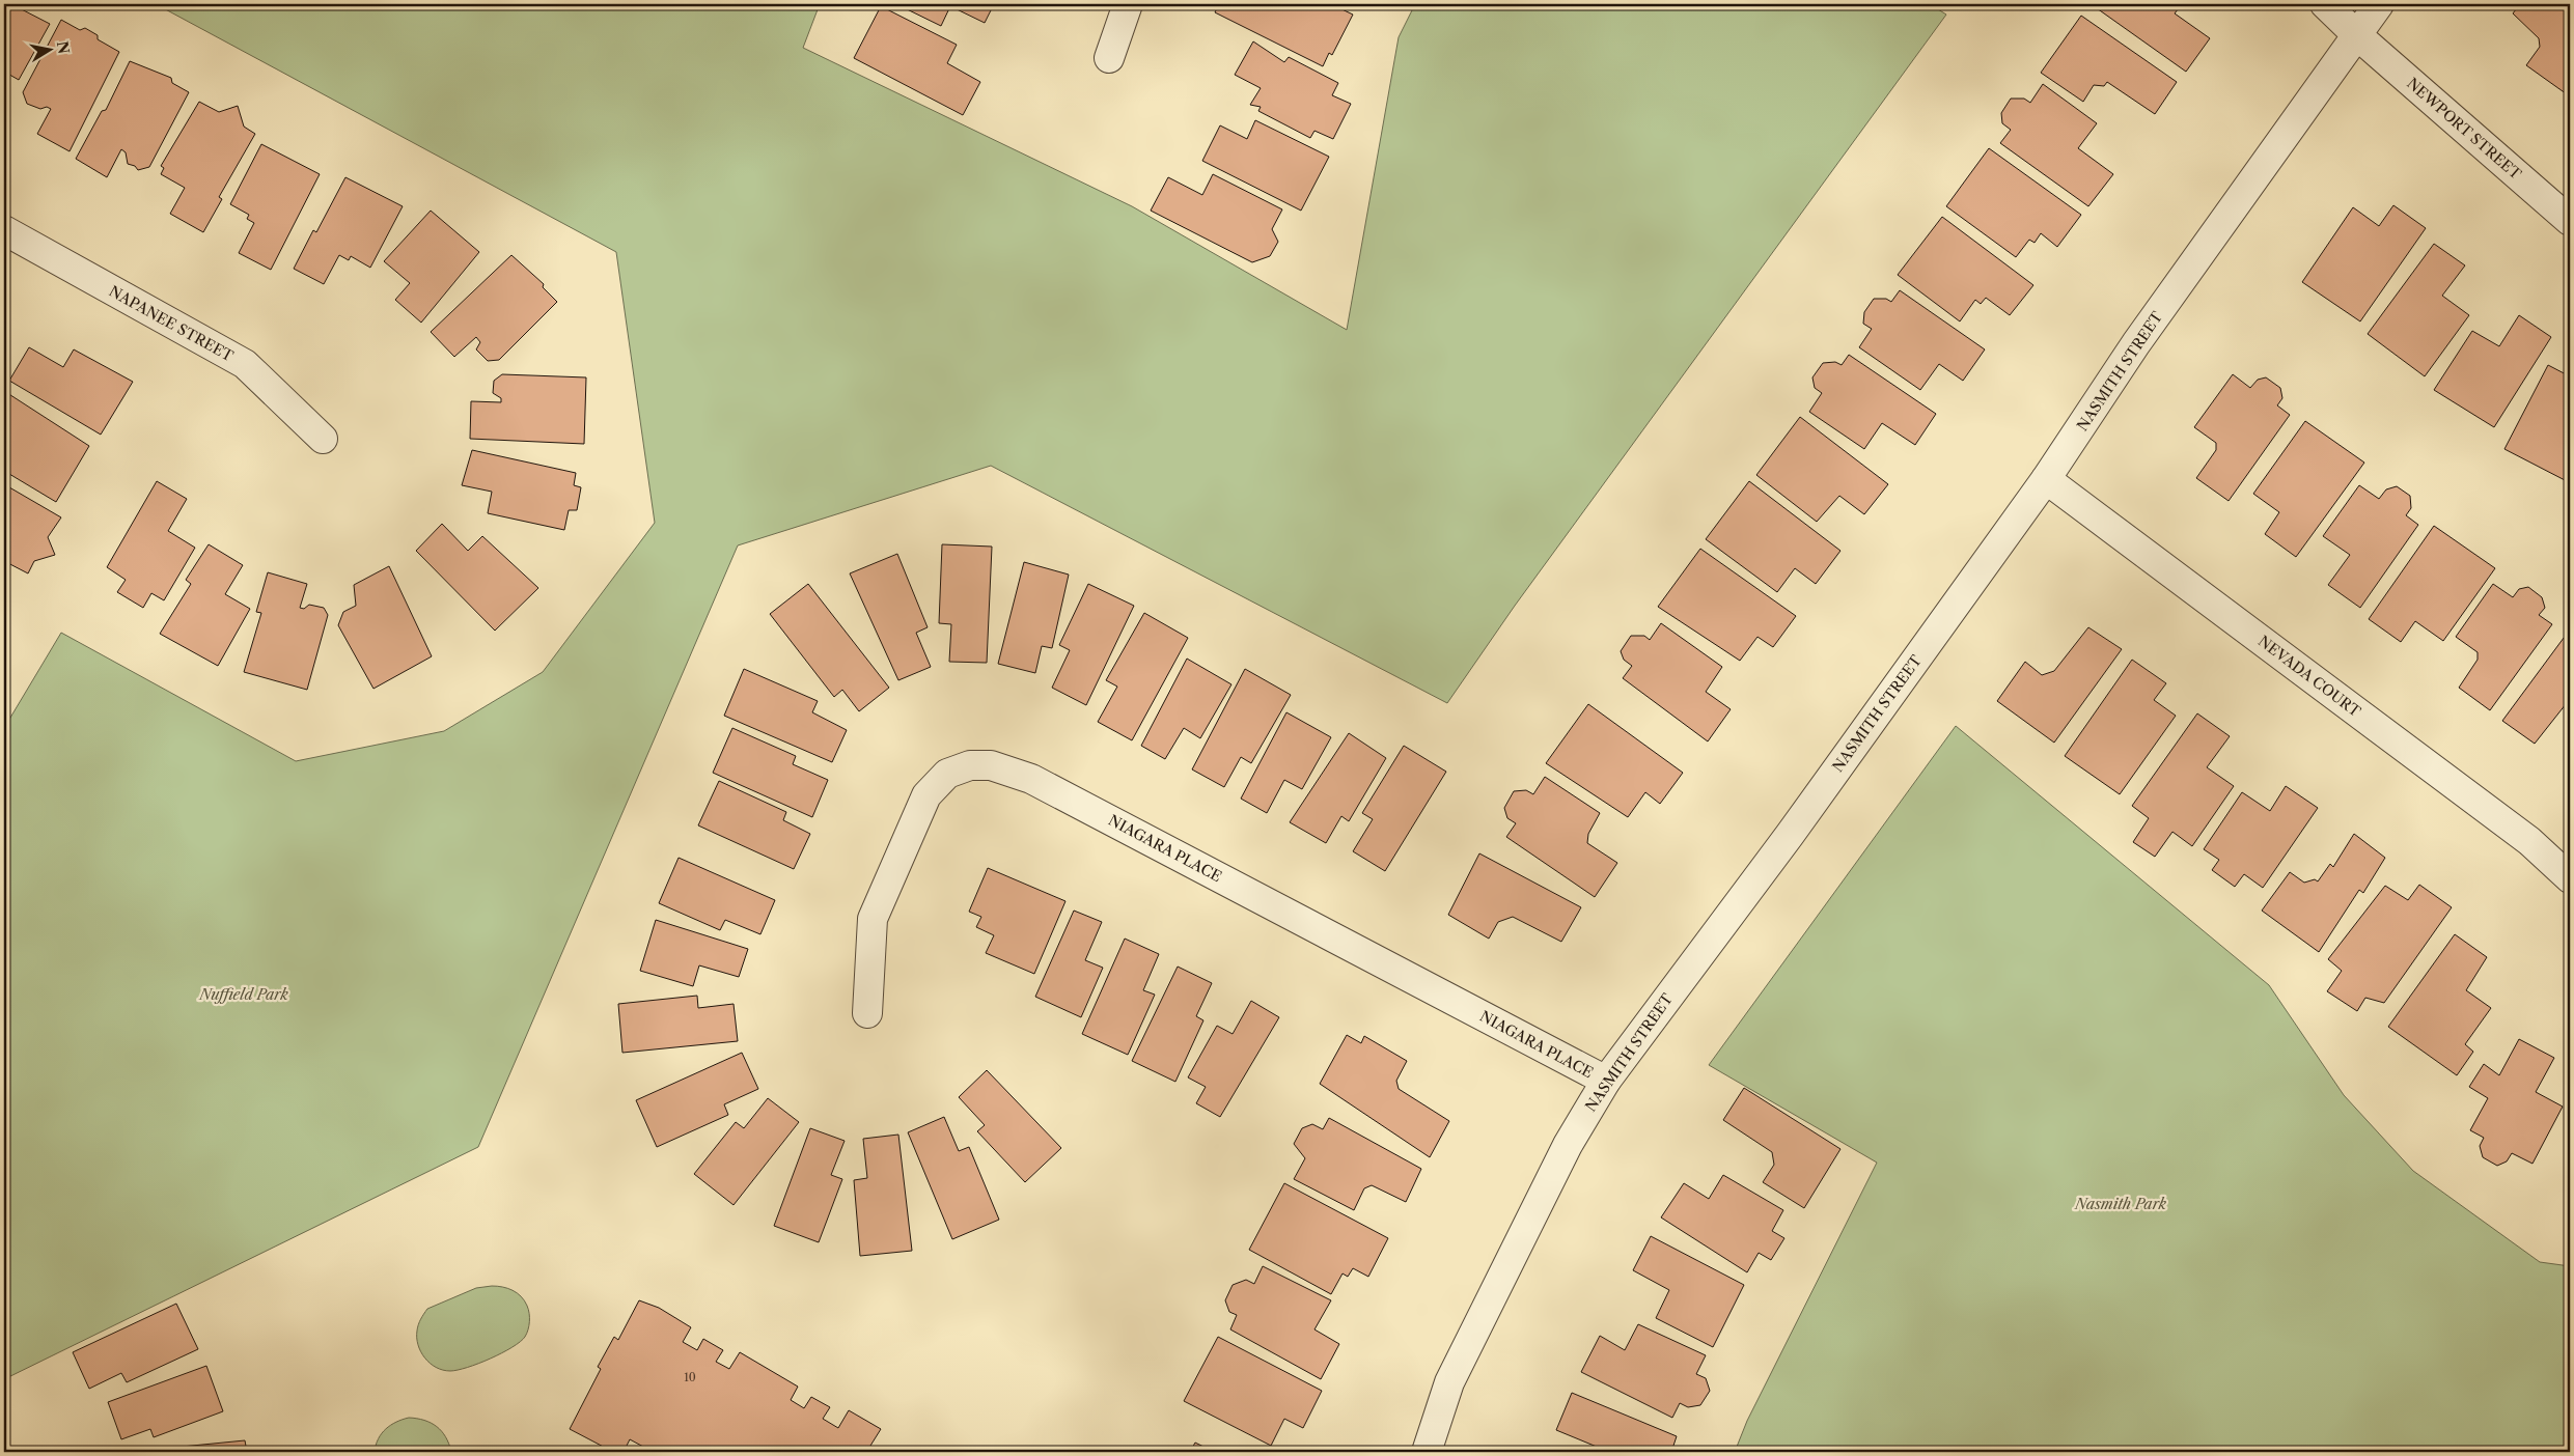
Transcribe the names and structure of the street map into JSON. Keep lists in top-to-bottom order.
{
  "streets": {
    "street": [
      "NEWPORT STREET",
      "NAPANEE STREET",
      "NASMITH STREET",
      "NEVADA COURT",
      "NIAGARA PLACE"
    ]
  },
  "crossings": [
    ["NEWPORT STREET", "NASMITH STREET"],
    ["NASMITH STREET", "NEVADA COURT"],
    ["NASMITH STREET", "NIAGARA PLACE"]
  ],
  "parks": ["Nuffield Park", "Nasmith Park"],
  "house_numbers": ["10"],
  "north": "right"
}
